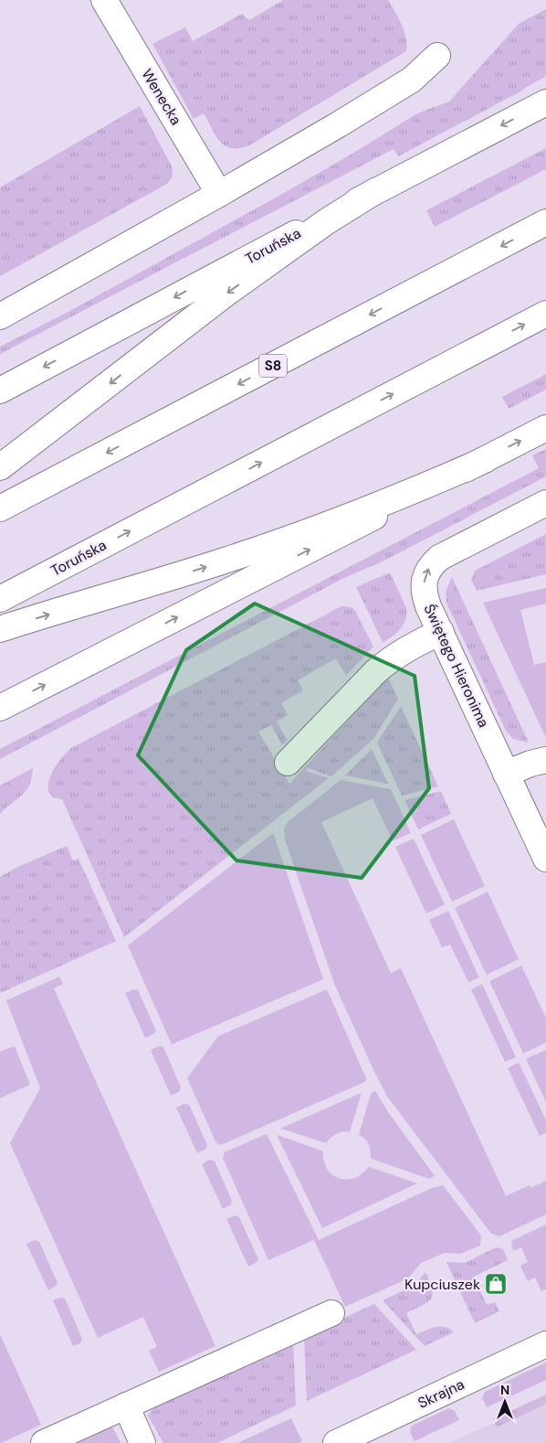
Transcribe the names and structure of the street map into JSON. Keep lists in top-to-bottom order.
{
  "streets": {
    "main road": [
      "Wenecka",
      "Toruńska",
      "S8",
      "Świętego Hieronima",
      "Skrajna"
    ]
  },
  "places": {
    "shop": ["Kupciuszek"]
  },
  "north": "top"
}
